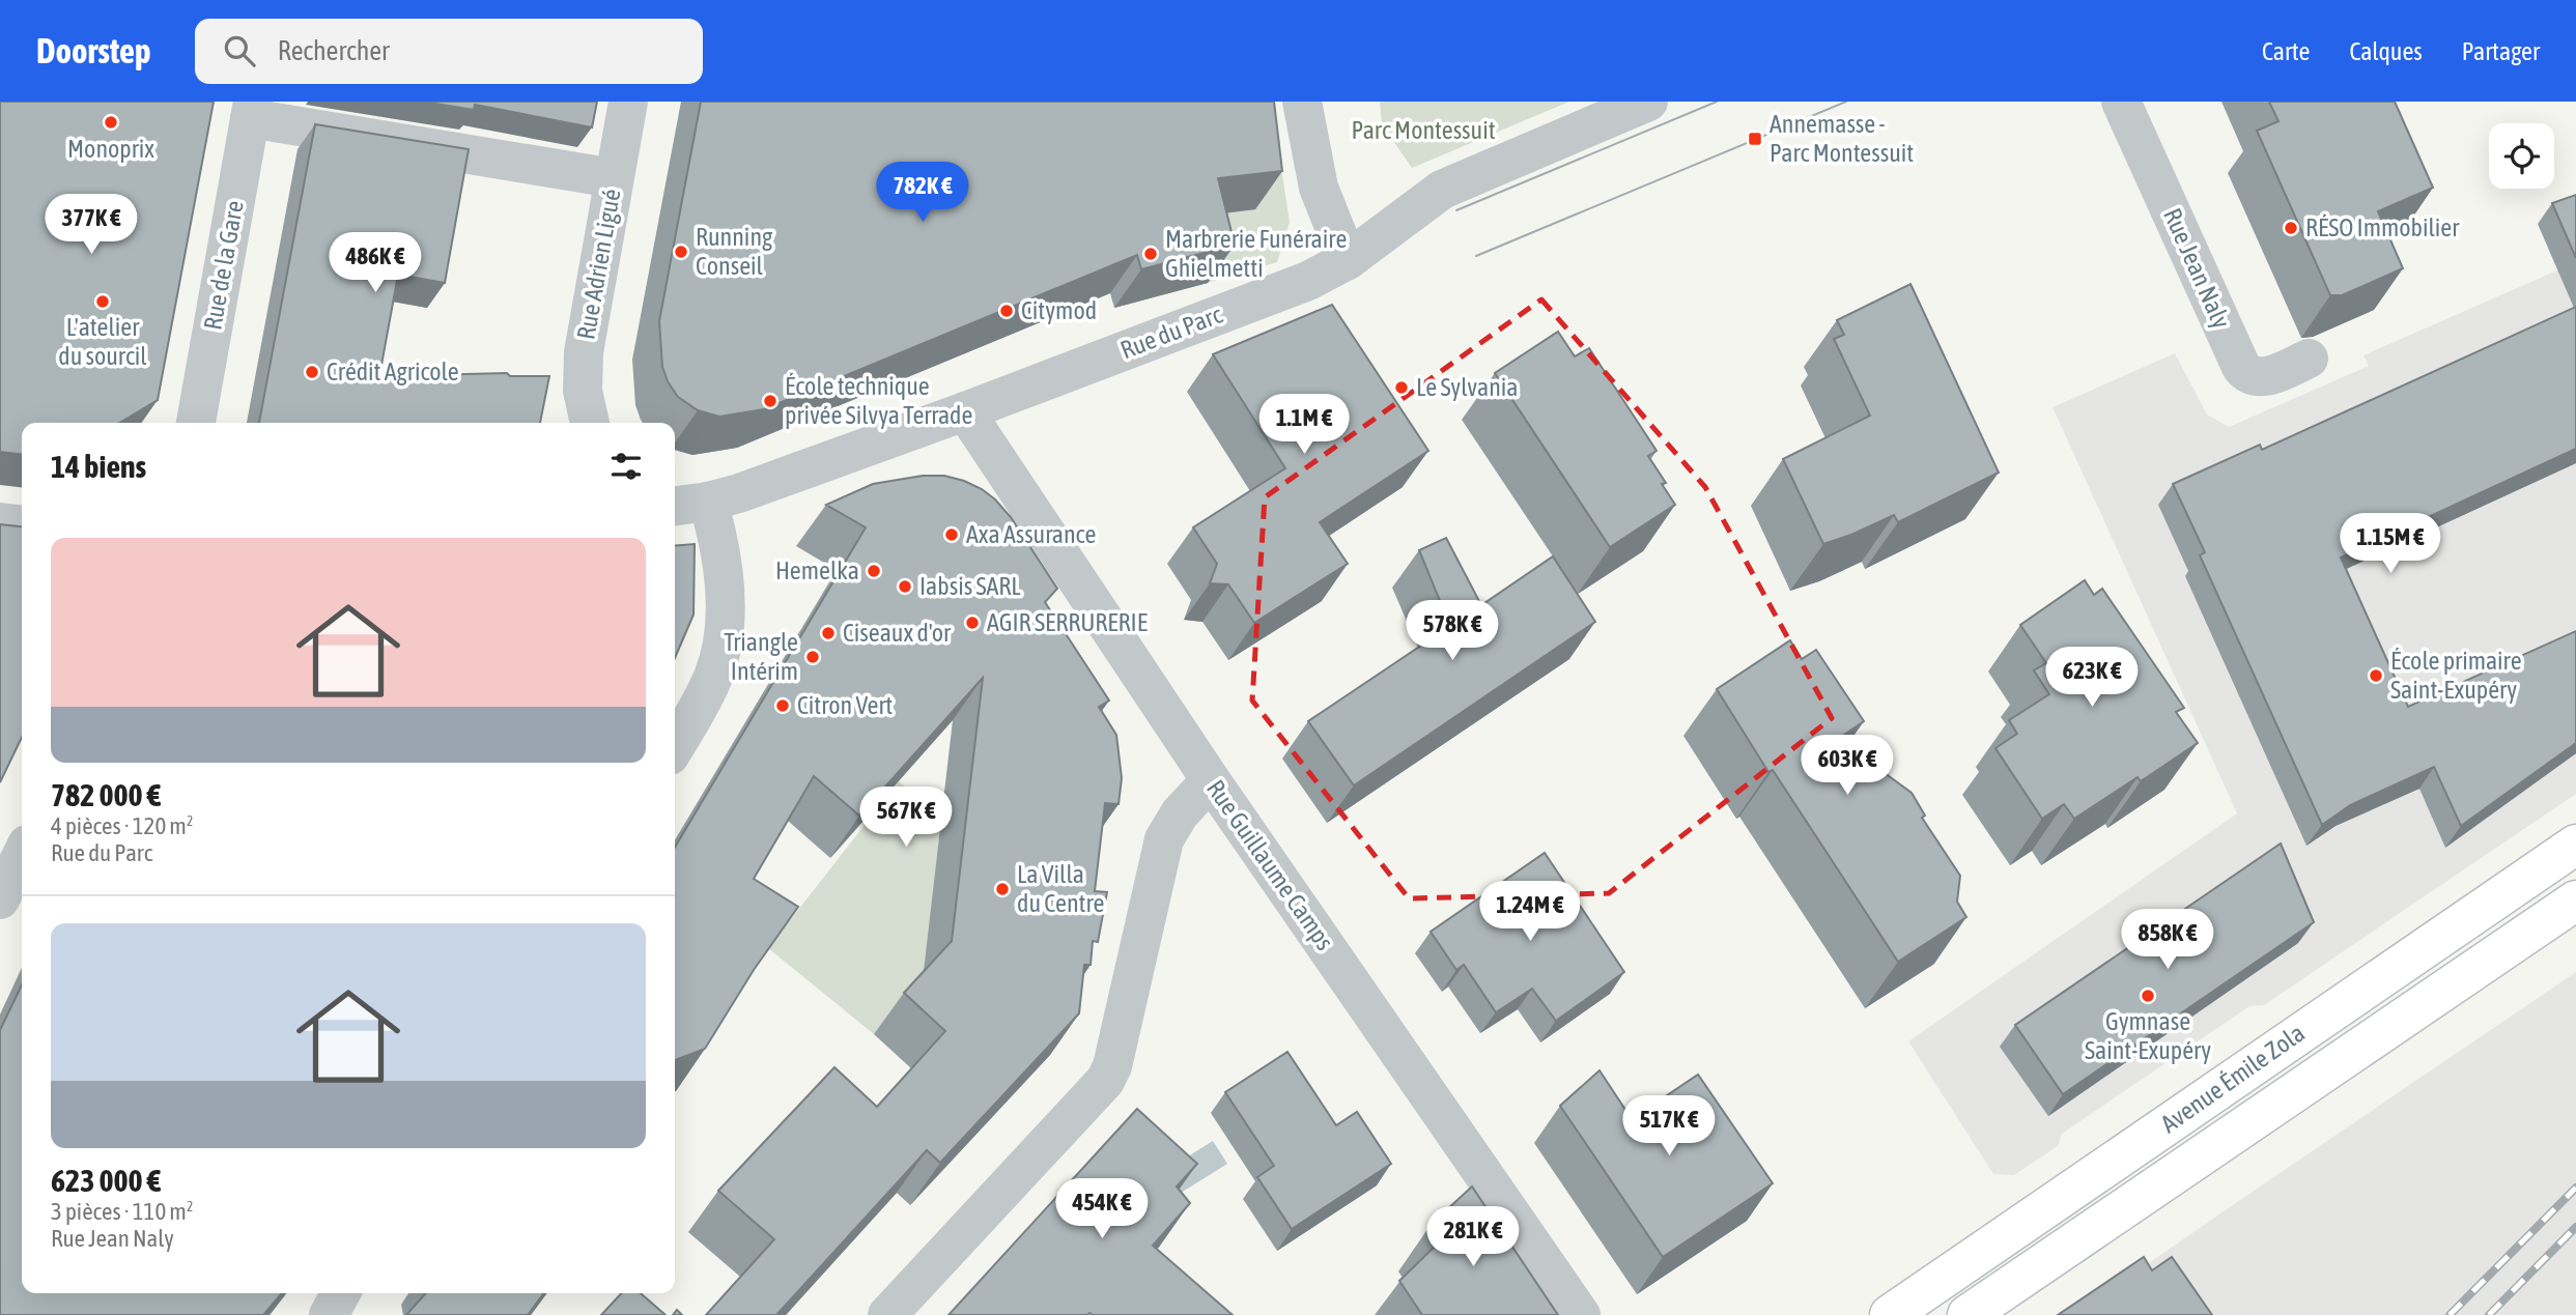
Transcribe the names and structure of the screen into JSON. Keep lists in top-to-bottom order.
{
  "streets": {
    "street": [
      "Rue Adrien Ligué",
      "Rue de la Gare",
      "Rue Jean Naly",
      "Rue du Parc",
      "Rue Guillaume Camps",
      "Avenue Émile Zola"
    ]
  },
  "crossings": [
    ["Rue du Parc", "Rue Guillaume Camps"]
  ],
  "parks": ["Parc Montessuit"],
  "places": {
    "other": [
      "Monoprix",
      "RÉSO Immobilier",
      "Running Conseil",
      "Marbrerie Funéraire Ghielmetti",
      "L'atelier du sourcil",
      "Citymod",
      "Crédit Agricole",
      "Le Sylvania",
      "École technique privée Silvya Terrade",
      "Axa Assurance",
      "Hemelka",
      "Iabsis SARL",
      "AGIR SERRURERIE",
      "Ciseaux d'or",
      "Triangle Intérim",
      "École primaire Saint-Exupéry",
      "Citron Vert",
      "La Villa du Centre",
      "Gymnase Saint-Exupéry"
    ],
    "transit": ["Annemasse - Parc Montessuit"]
  },
  "page": {
    "header": "Doorstep",
    "search": "Rechercher",
    "nav": ["Carte", "Calques", "Partager"],
    "price": [
      "782K €",
      "377K €",
      "486K €",
      "1.1M €",
      "1.15M €",
      "578K €",
      "623K €",
      "603K €",
      "567K €",
      "1.24M €",
      "858K €",
      "517K €",
      "454K €",
      "281K €"
    ],
    "heading": "14 biens",
    "list": [
      {
        "name": "782 000 €",
        "note": "4 pièces · 120 m² · Rue du Parc"
      },
      {
        "name": "623 000 €",
        "note": "3 pièces · 110 m² · Rue Jean Naly"
      }
    ]
  }
}
